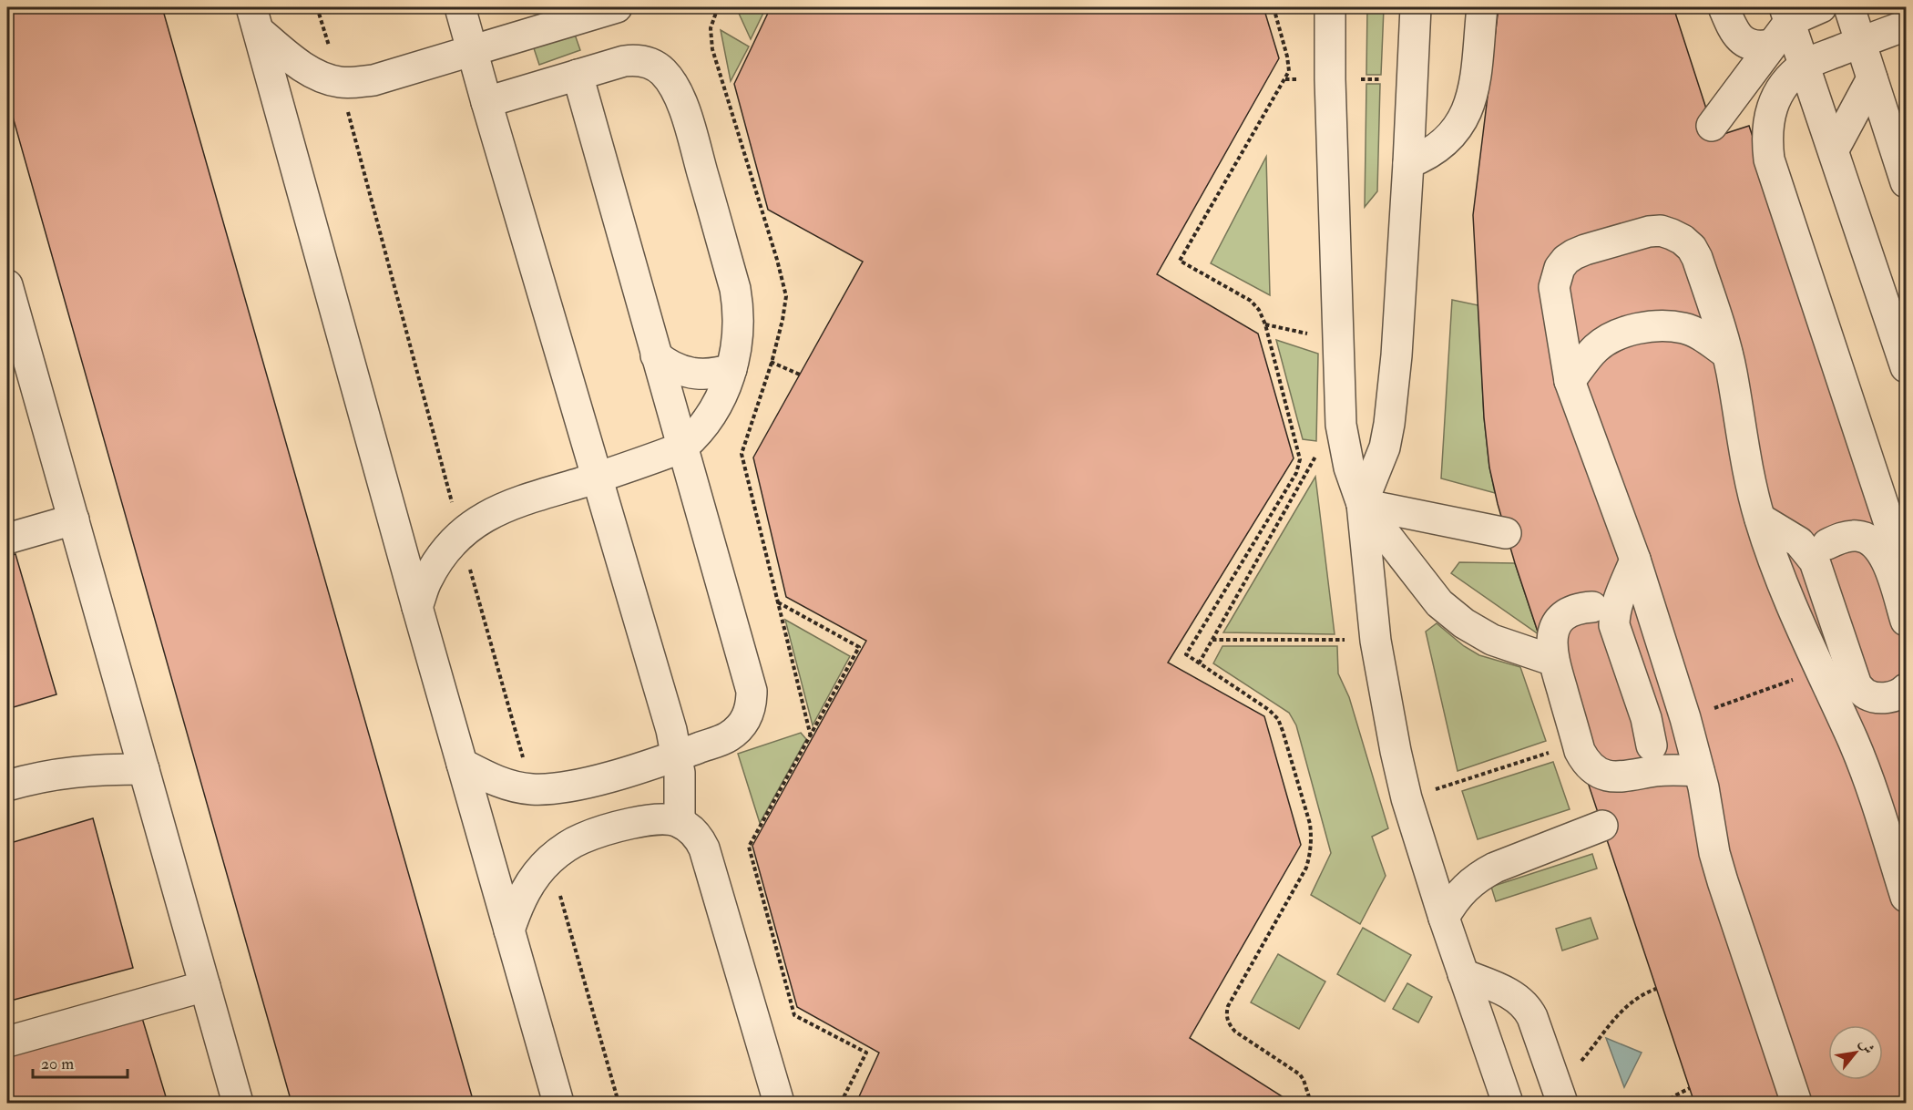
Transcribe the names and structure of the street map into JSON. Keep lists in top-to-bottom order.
{
  "scale_bar": "20 m",
  "north": "top right"
}
